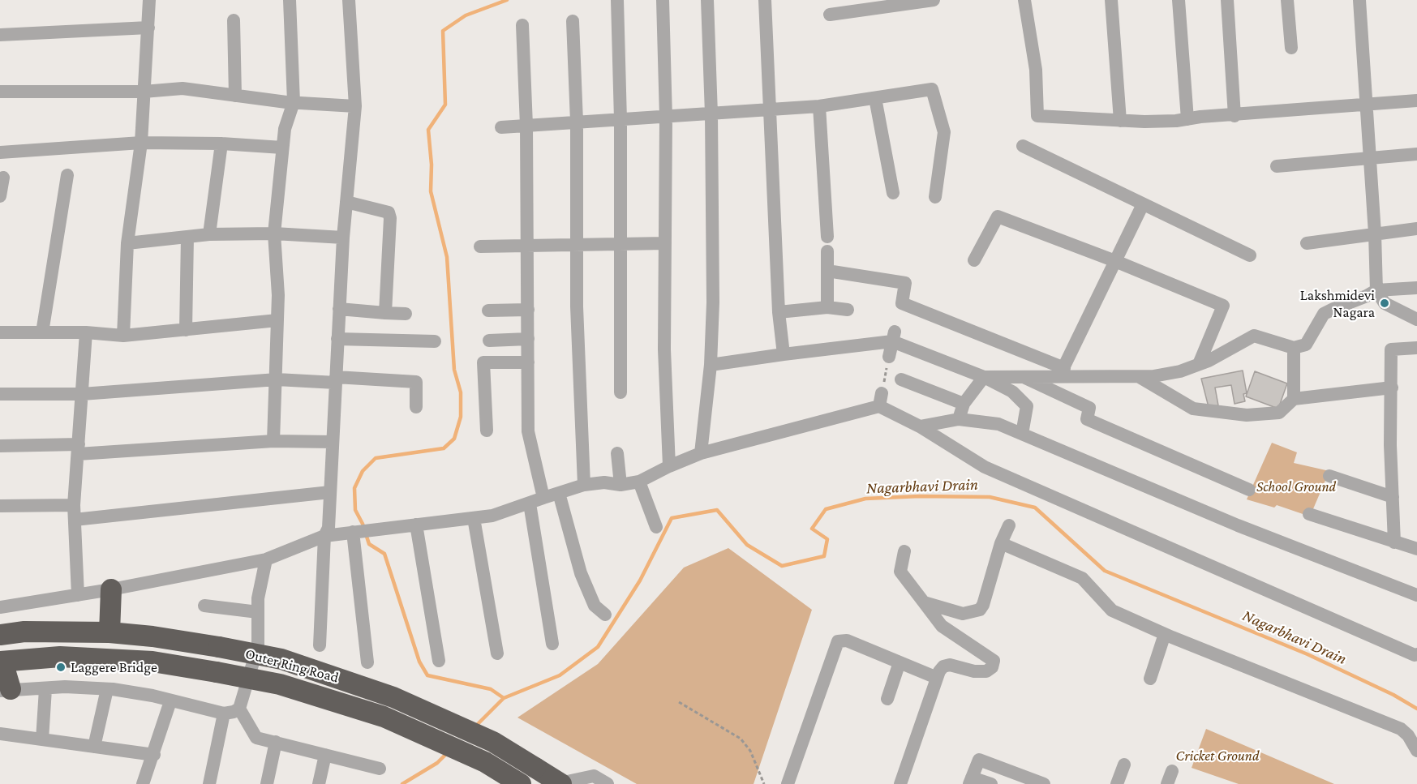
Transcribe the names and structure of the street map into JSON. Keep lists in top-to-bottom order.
{
  "streets": {
    "highway": ["Outer Ring Road"]
  },
  "water": ["Nagarbhavi Drain"],
  "parks": ["School Ground", "Cricket Ground"],
  "places": ["Lakshmidevi Nagara", "Laggere Bridge"]
}
